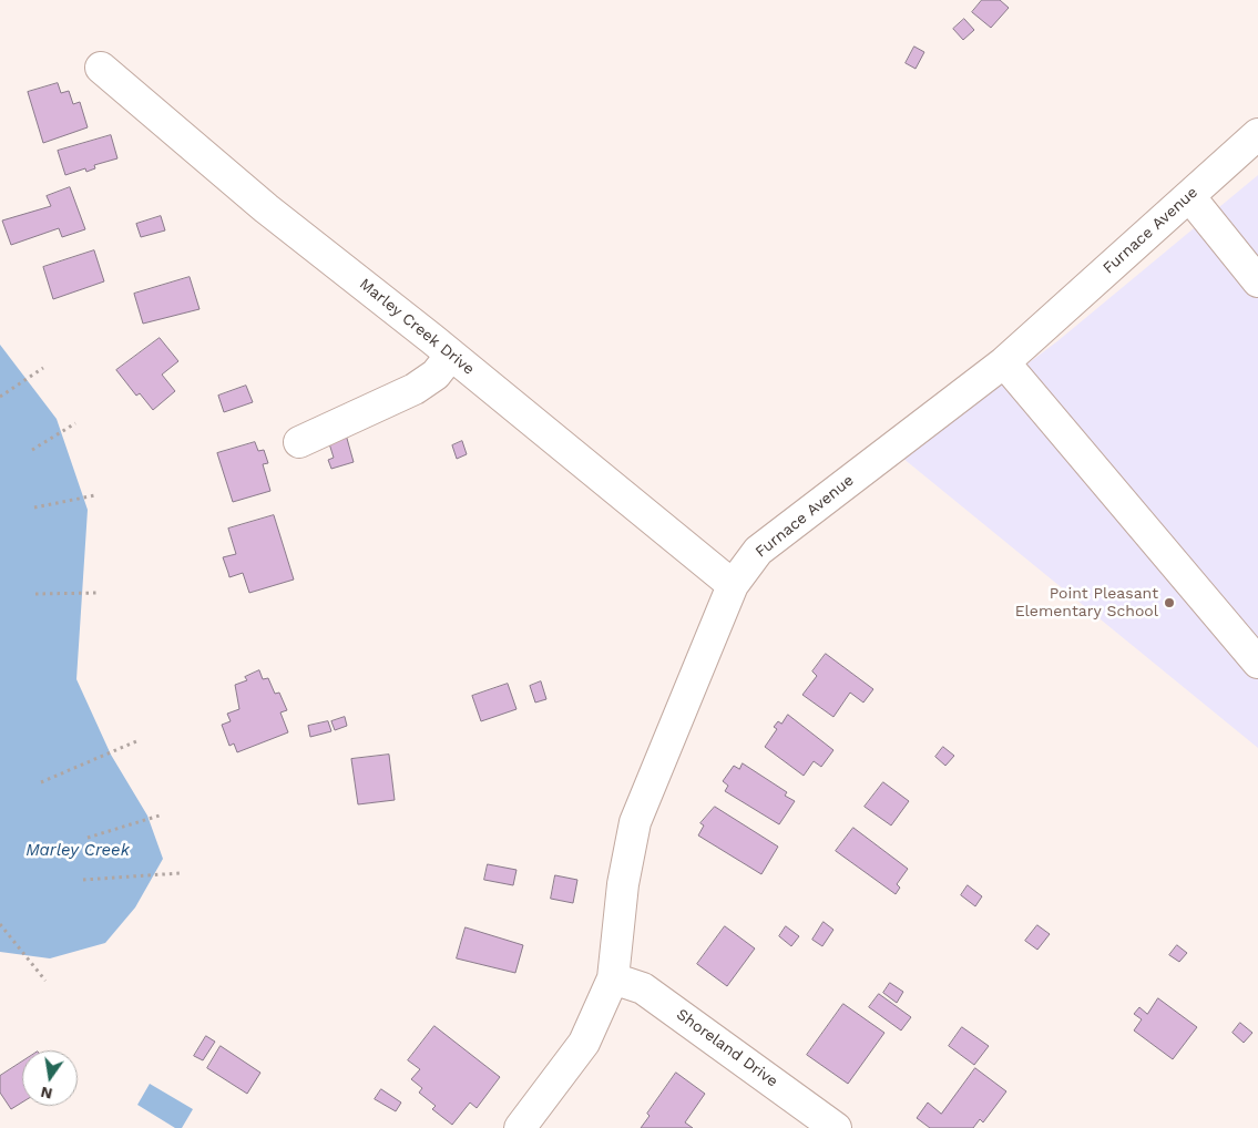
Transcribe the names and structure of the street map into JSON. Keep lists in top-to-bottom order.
{
  "streets": {
    "street": ["Furnace Avenue", "Marley Creek Drive", "Shoreland Drive"]
  },
  "crossings": [
    ["Furnace Avenue", "Marley Creek Drive"],
    ["Furnace Avenue", "Shoreland Drive"]
  ],
  "water": ["Marley Creek"],
  "places": ["Point Pleasant Elementary School"],
  "north": "bottom"
}
